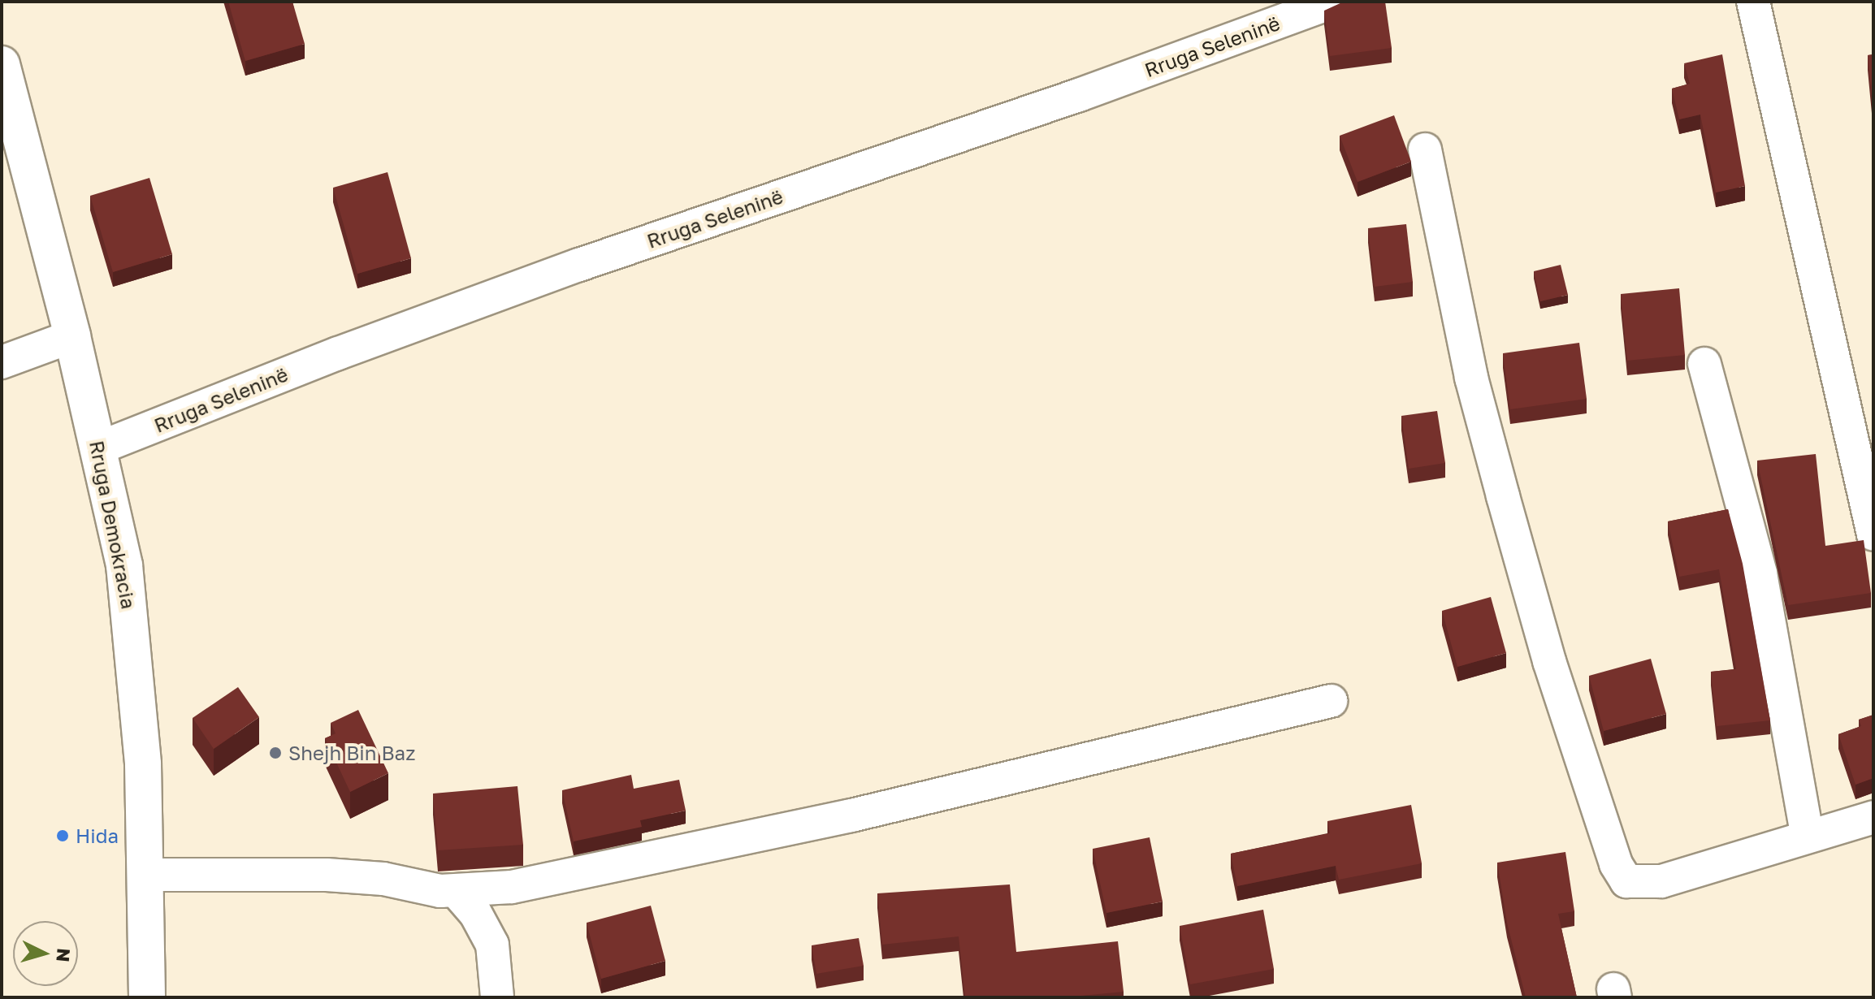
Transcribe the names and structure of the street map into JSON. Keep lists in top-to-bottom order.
{
  "streets": {
    "main road": ["Rruga Demokracia"],
    "street": ["Rruga Seleninë"]
  },
  "crossings": [
    ["Rruga Seleninë", "Rruga Demokracia"]
  ],
  "places": ["Shejh Bin Baz", "Hida"],
  "north": "right"
}
